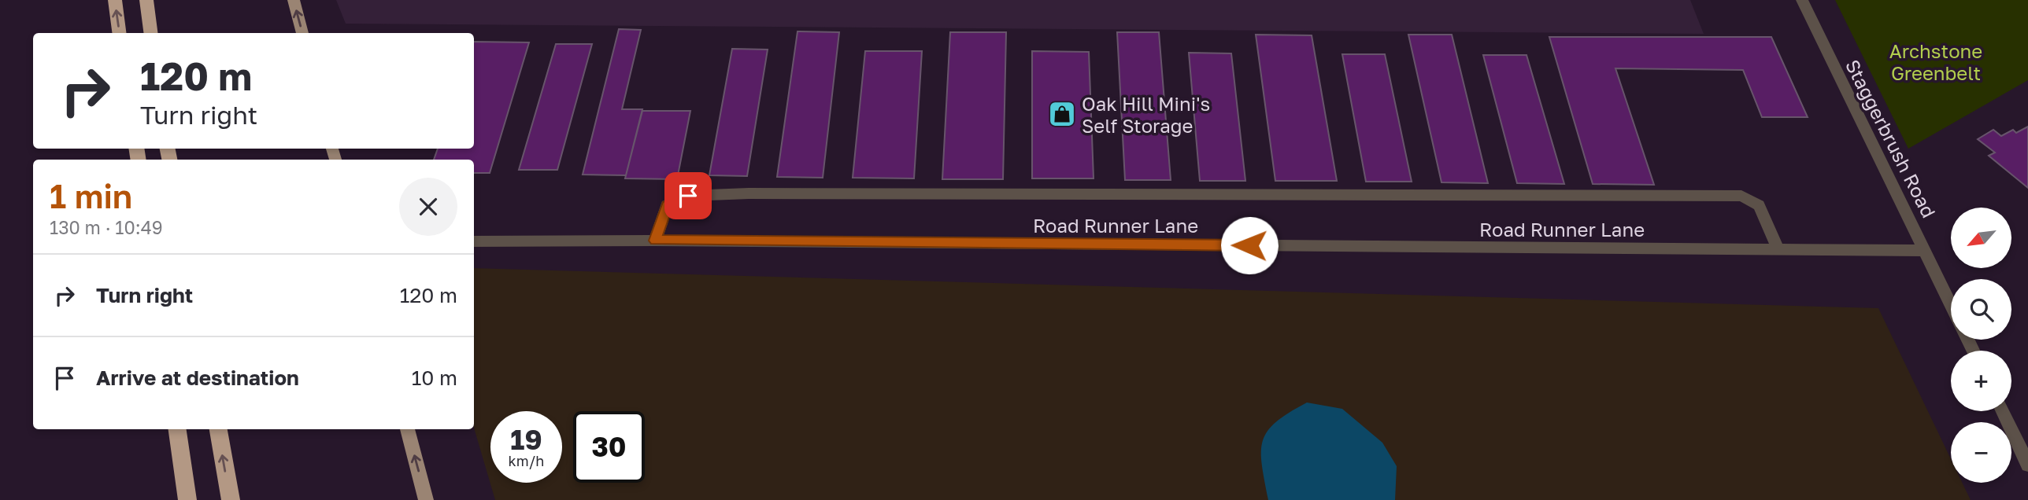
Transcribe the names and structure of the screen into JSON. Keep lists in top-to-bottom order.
{
  "streets": {
    "street": ["Staggerbrush Road", "Road Runner Lane"]
  },
  "crossings": [
    ["Staggerbrush Road", "Road Runner Lane"]
  ],
  "parks": ["Archstone Greenbelt"],
  "places": {
    "shop": ["Oak Hill Mini's Self Storage"]
  },
  "north": "bottom left",
  "page": {
    "turn": ["120 m", "Turn right"],
    "heading": ["1 min", "130 m · 10:49"],
    "map_buttons": ["+", "−"],
    "list": [
      {
        "name": "Turn right",
        "value": "120 m"
      },
      {
        "name": "Arrive at destination",
        "value": "10 m"
      }
    ],
    "speed": "19 km/h",
    "limit": "30"
  }
}
